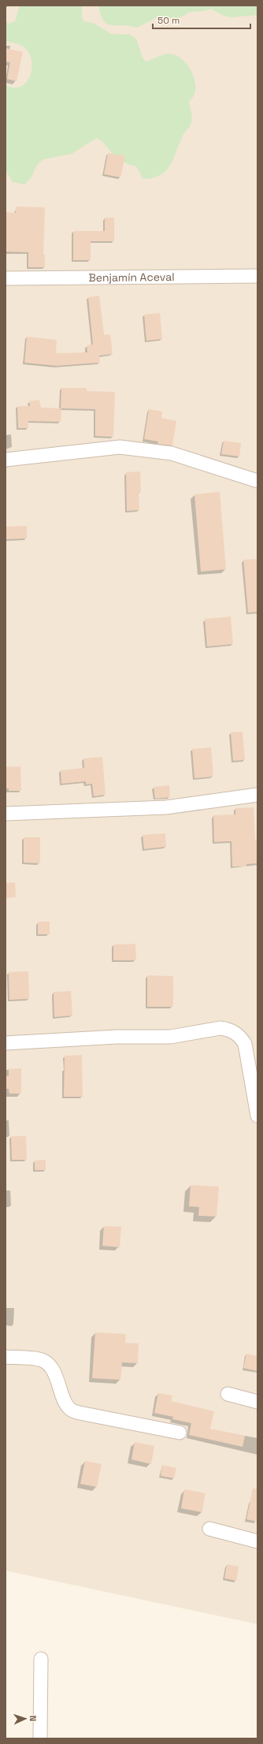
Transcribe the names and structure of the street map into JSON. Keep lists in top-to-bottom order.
{
  "streets": {
    "street": ["Benjamín Aceval"]
  },
  "scale_bar": "50 m",
  "north": "right"
}
